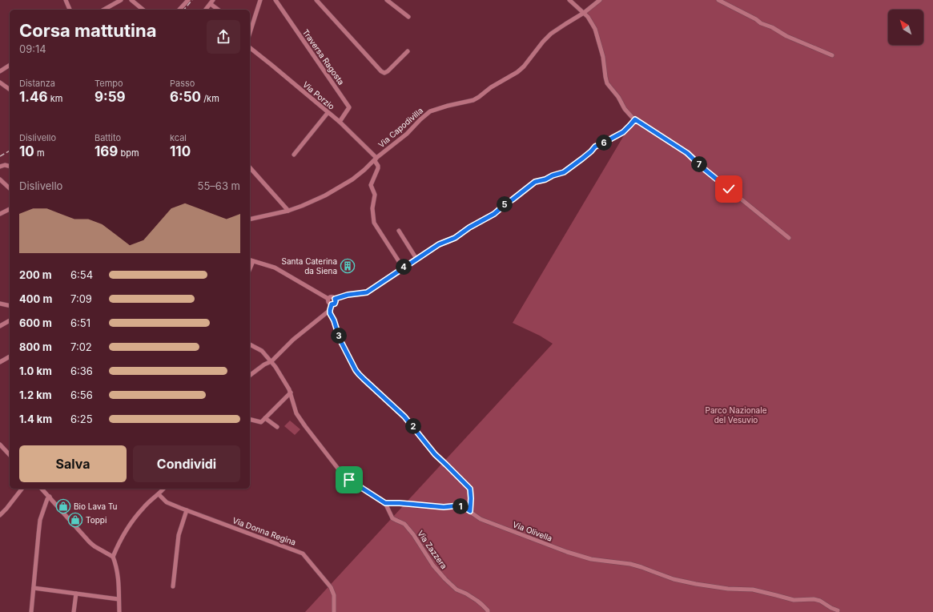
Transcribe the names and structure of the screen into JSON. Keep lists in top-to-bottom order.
{
  "streets": {
    "street": [
      "Traversa Ragosta",
      "Via Porzio",
      "Via Capodivilla",
      "Via Donna Regina",
      "Via Olivella",
      "Via Zazzera"
    ]
  },
  "crossings": [
    ["Traversa Ragosta", "Via Porzio"],
    ["Via Porzio", "Via Capodivilla"],
    ["Via Olivella", "Via Zazzera"]
  ],
  "parks": ["Parco Nazionale del Vesuvio"],
  "places": {
    "building": ["Santa Caterina da Siena"],
    "shop": ["Bio Lava Tu", "Toppi"]
  },
  "north": "top left",
  "page": {
    "heading": ["Corsa mattutina", "09:14"],
    "stats": [
      ["Distanza", "1.46 km"],
      ["Tempo", "9:59"],
      ["Passo", "6:50 /km"],
      ["Dislivello", "10 m"],
      ["Battito", "169 bpm"],
      ["kcal", "110"]
    ],
    "pins": [
      "6",
      "7",
      "5",
      "4",
      "3",
      "2",
      "1"
    ],
    "chart": ["Dislivello", "55–63 m"],
    "list": [
      {
        "name": "200 m",
        "note": "6:54"
      },
      {
        "name": "400 m",
        "note": "7:09"
      },
      {
        "name": "600 m",
        "note": "6:51"
      },
      {
        "name": "800 m",
        "note": "7:02"
      },
      {
        "name": "1.0 km",
        "note": "6:36"
      },
      {
        "name": "1.2 km",
        "note": "6:56"
      },
      {
        "name": "1.4 km",
        "note": "6:25"
      }
    ],
    "buttons": ["Salva", "Condividi"]
  }
}
